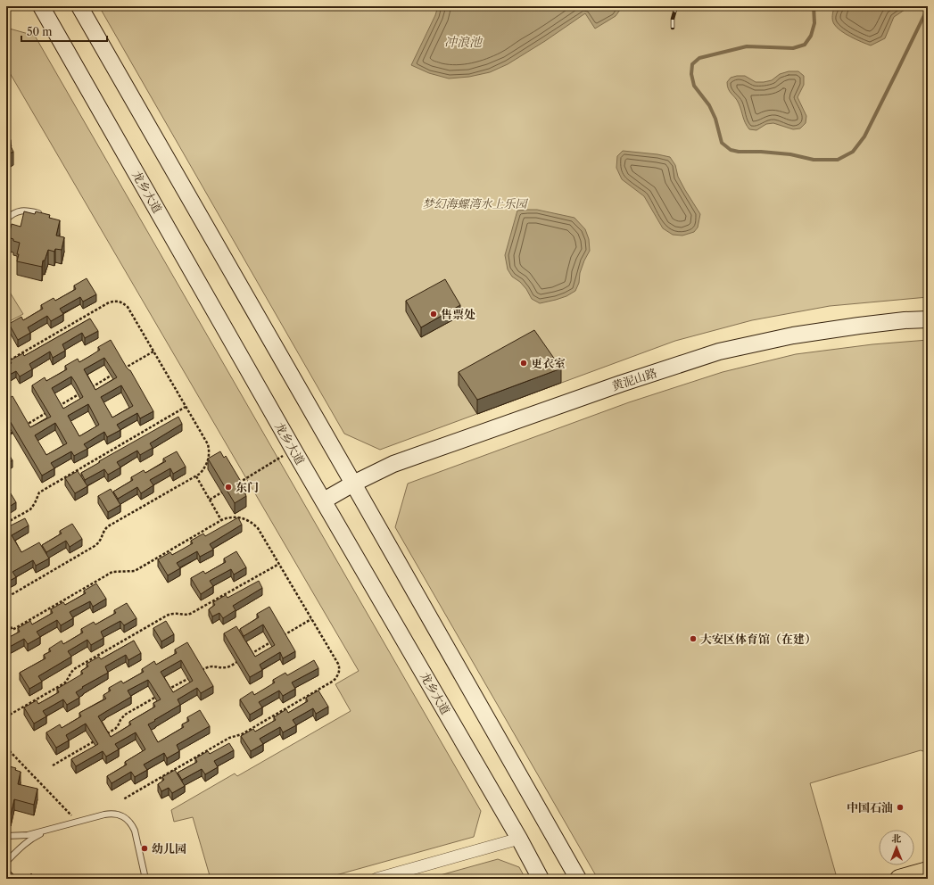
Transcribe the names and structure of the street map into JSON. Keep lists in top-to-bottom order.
{
  "streets": {
    "main road": ["龙乡大道", "黄泥山路"]
  },
  "crossings": [
    ["龙乡大道", "黄泥山路"]
  ],
  "water": ["冲浪池"],
  "parks": ["梦幻海螺湾水上乐园"],
  "places": [
    "售票处",
    "更衣室",
    "东门",
    "大安区体育馆（在建）",
    "中国石油",
    "幼儿园"
  ],
  "scale_bar": "50 m",
  "north": "top"
}
